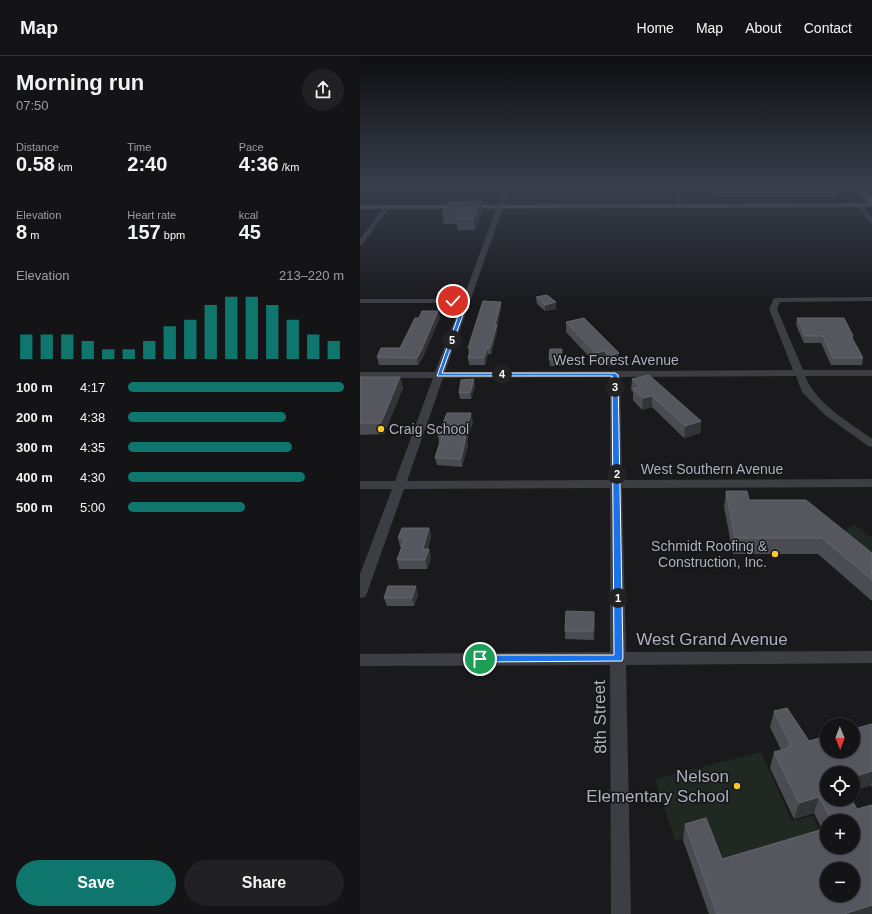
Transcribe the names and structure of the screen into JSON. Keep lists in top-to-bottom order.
{
  "streets": {
    "street": [
      "West Forest Avenue",
      "West Southern Avenue",
      "West Grand Avenue",
      "8th Street"
    ]
  },
  "crossings": [
    ["West Forest Avenue", "8th Street"],
    ["West Southern Avenue", "8th Street"],
    ["West Grand Avenue", "8th Street"]
  ],
  "places": ["Craig School", "Schmidt Roofing & Construction, Inc.", "Nelson Elementary School"],
  "north": "bottom",
  "page": {
    "header": "Map",
    "nav": [
      "Home",
      "Map",
      "About",
      "Contact"
    ],
    "heading": ["Morning run", "07:50"],
    "stats": [
      ["Distance", "0.58 km"],
      ["Time", "2:40"],
      ["Pace", "4:36 /km"],
      ["Elevation", "8 m"],
      ["Heart rate", "157 bpm"],
      ["kcal", "45"]
    ],
    "chart": ["Elevation", "213–220 m"],
    "pins": [
      "5",
      "4",
      "3",
      "2",
      "1"
    ],
    "list": [
      {
        "name": "100 m",
        "note": "4:17"
      },
      {
        "name": "200 m",
        "note": "4:38"
      },
      {
        "name": "300 m",
        "note": "4:35"
      },
      {
        "name": "400 m",
        "note": "4:30"
      },
      {
        "name": "500 m",
        "note": "5:00"
      }
    ],
    "map_buttons": ["+", "−"],
    "buttons": ["Save", "Share"]
  }
}
